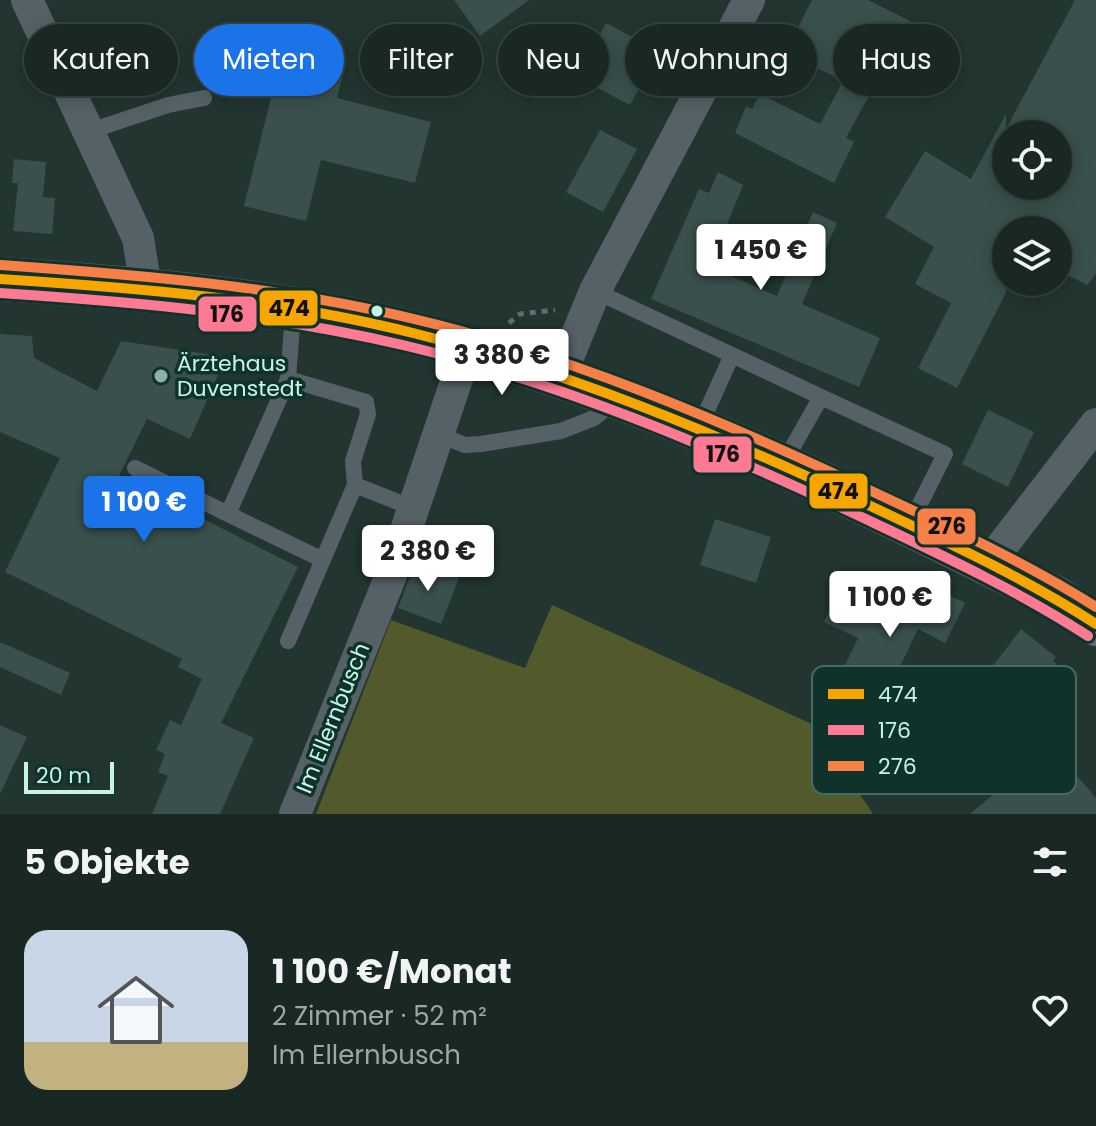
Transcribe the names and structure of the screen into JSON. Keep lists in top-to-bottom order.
{
  "streets": {
    "street": ["Im Ellernbusch"]
  },
  "places": ["Ärztehaus Duvenstedt"],
  "lines": ["transit line 276", "transit line 474", "transit line 176"],
  "legend": ["474", "176", "276"],
  "scale_bar": "20 m",
  "page": {
    "chip": [
      "Kaufen",
      "Mieten",
      "Filter",
      "Neu",
      "Wohnung",
      "Haus"
    ],
    "price": [
      "1 450 €",
      "3 380 €",
      "1 100 €",
      "2 380 €",
      "1 100 €"
    ],
    "scale": "20 m",
    "heading": "5 Objekte",
    "list": [
      {
        "name": "1 100 €/Monat",
        "note": "2 Zimmer · 52 m² · Im Ellernbusch"
      }
    ]
  }
}
